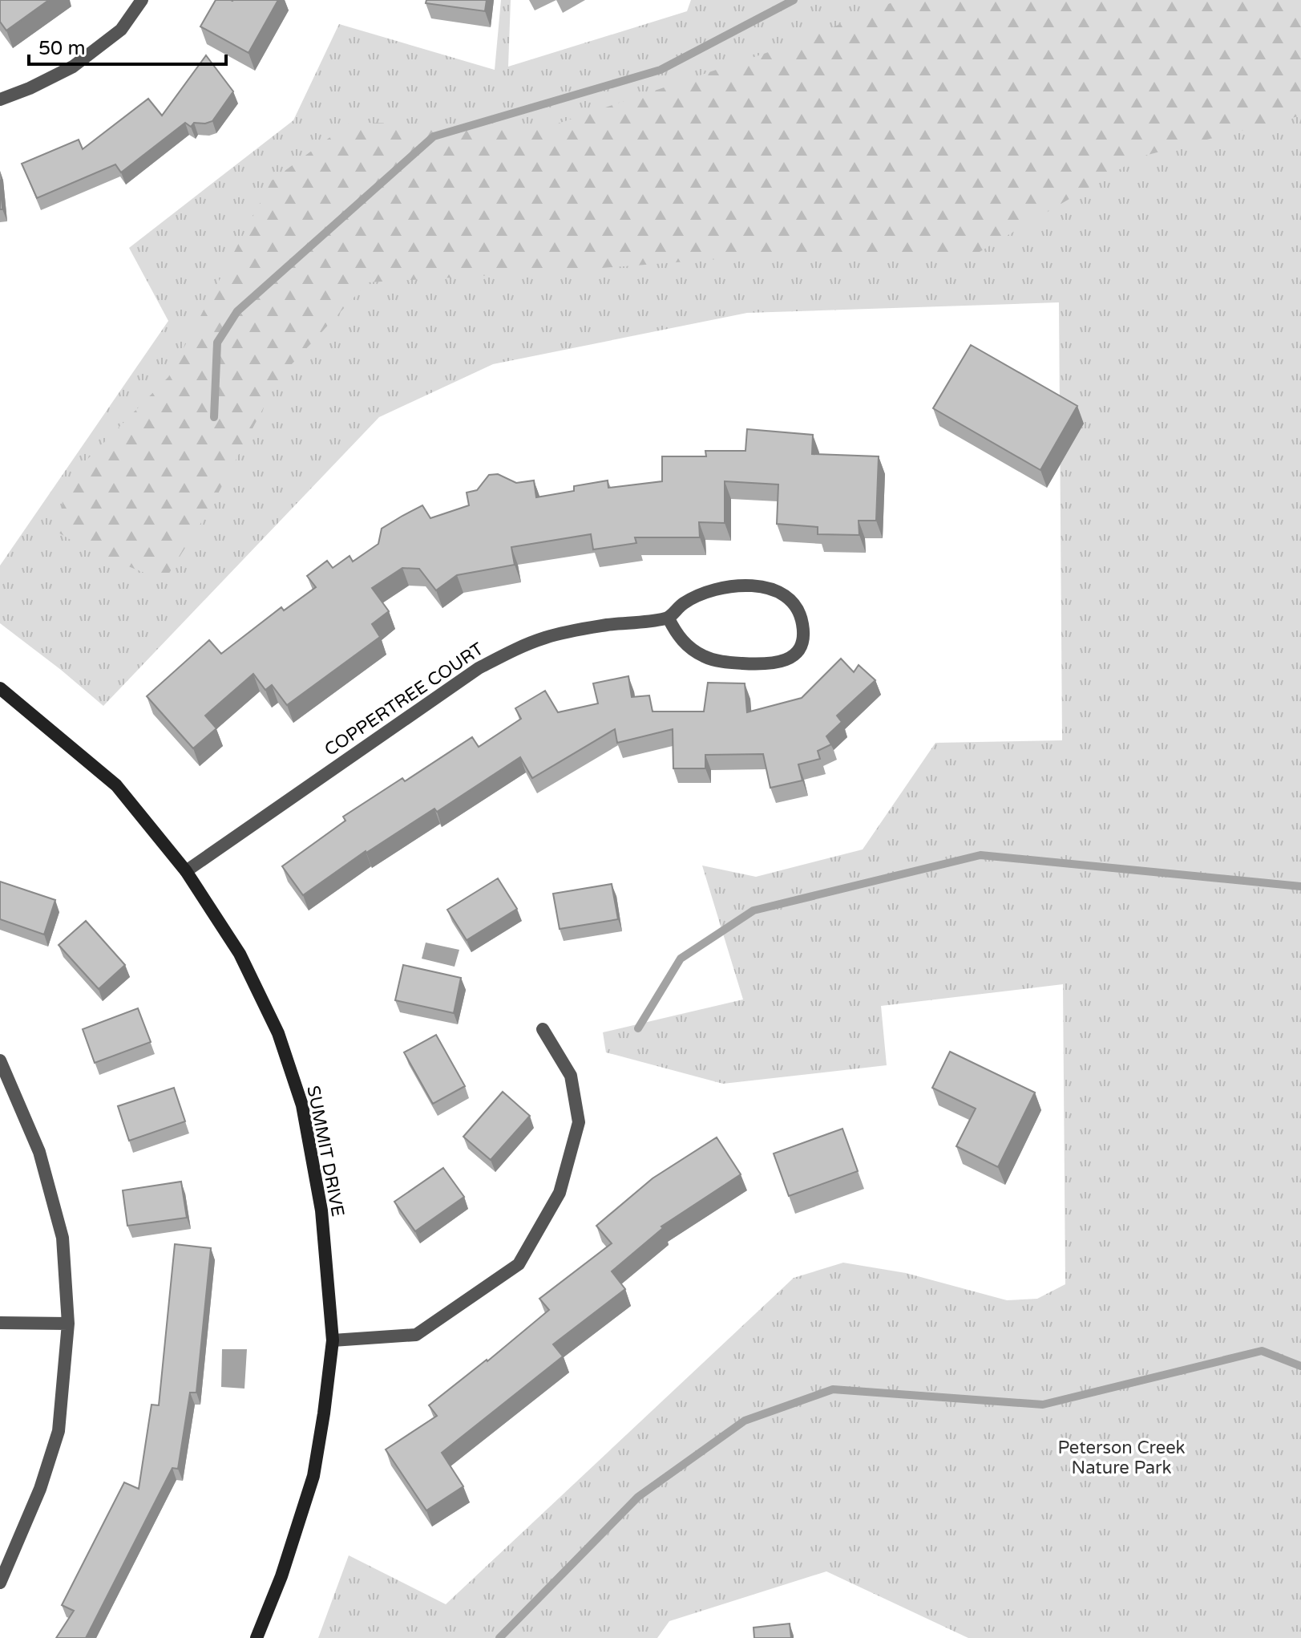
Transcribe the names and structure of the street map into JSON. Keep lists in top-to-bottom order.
{
  "streets": {
    "main road": ["SUMMIT DRIVE"],
    "street": ["COPPERTREE COURT"]
  },
  "crossings": [
    ["COPPERTREE COURT", "SUMMIT DRIVE"]
  ],
  "parks": ["Peterson Creek Nature Park"],
  "scale_bar": "50 m"
}
